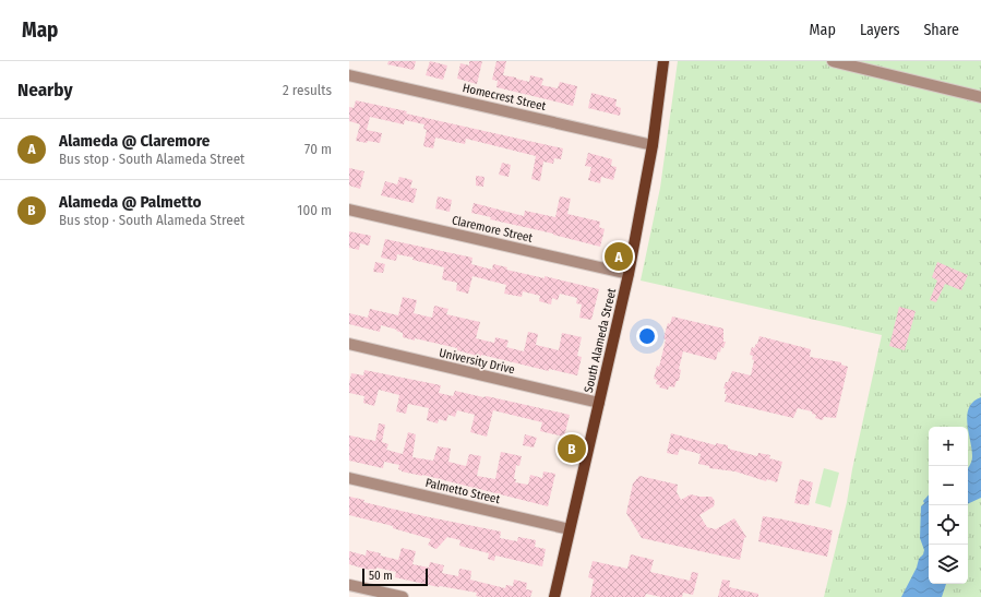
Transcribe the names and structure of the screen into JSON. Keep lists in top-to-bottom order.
{
  "streets": {
    "main road": ["South Alameda Street"],
    "street": [
      "Homecrest Street",
      "Claremore Street",
      "University Drive",
      "Palmetto Street"
    ]
  },
  "crossings": [
    ["Homecrest Street", "South Alameda Street"],
    ["Claremore Street", "South Alameda Street"],
    ["South Alameda Street", "University Drive"],
    ["South Alameda Street", "Palmetto Street"]
  ],
  "scale_bar": "50 m",
  "page": {
    "header": "Map",
    "nav": ["Map", "Layers", "Share"],
    "heading": ["Nearby", "2 results"],
    "list": [
      {
        "mark": "A",
        "name": "Alameda @ Claremore",
        "note": "Bus stop · South Alameda Street",
        "value": "70 m"
      },
      {
        "mark": "B",
        "name": "Alameda @ Palmetto",
        "note": "Bus stop · South Alameda Street",
        "value": "100 m"
      }
    ],
    "pins": ["A", "B"],
    "map_buttons": ["+", "−"],
    "scale": "50 m"
  }
}
